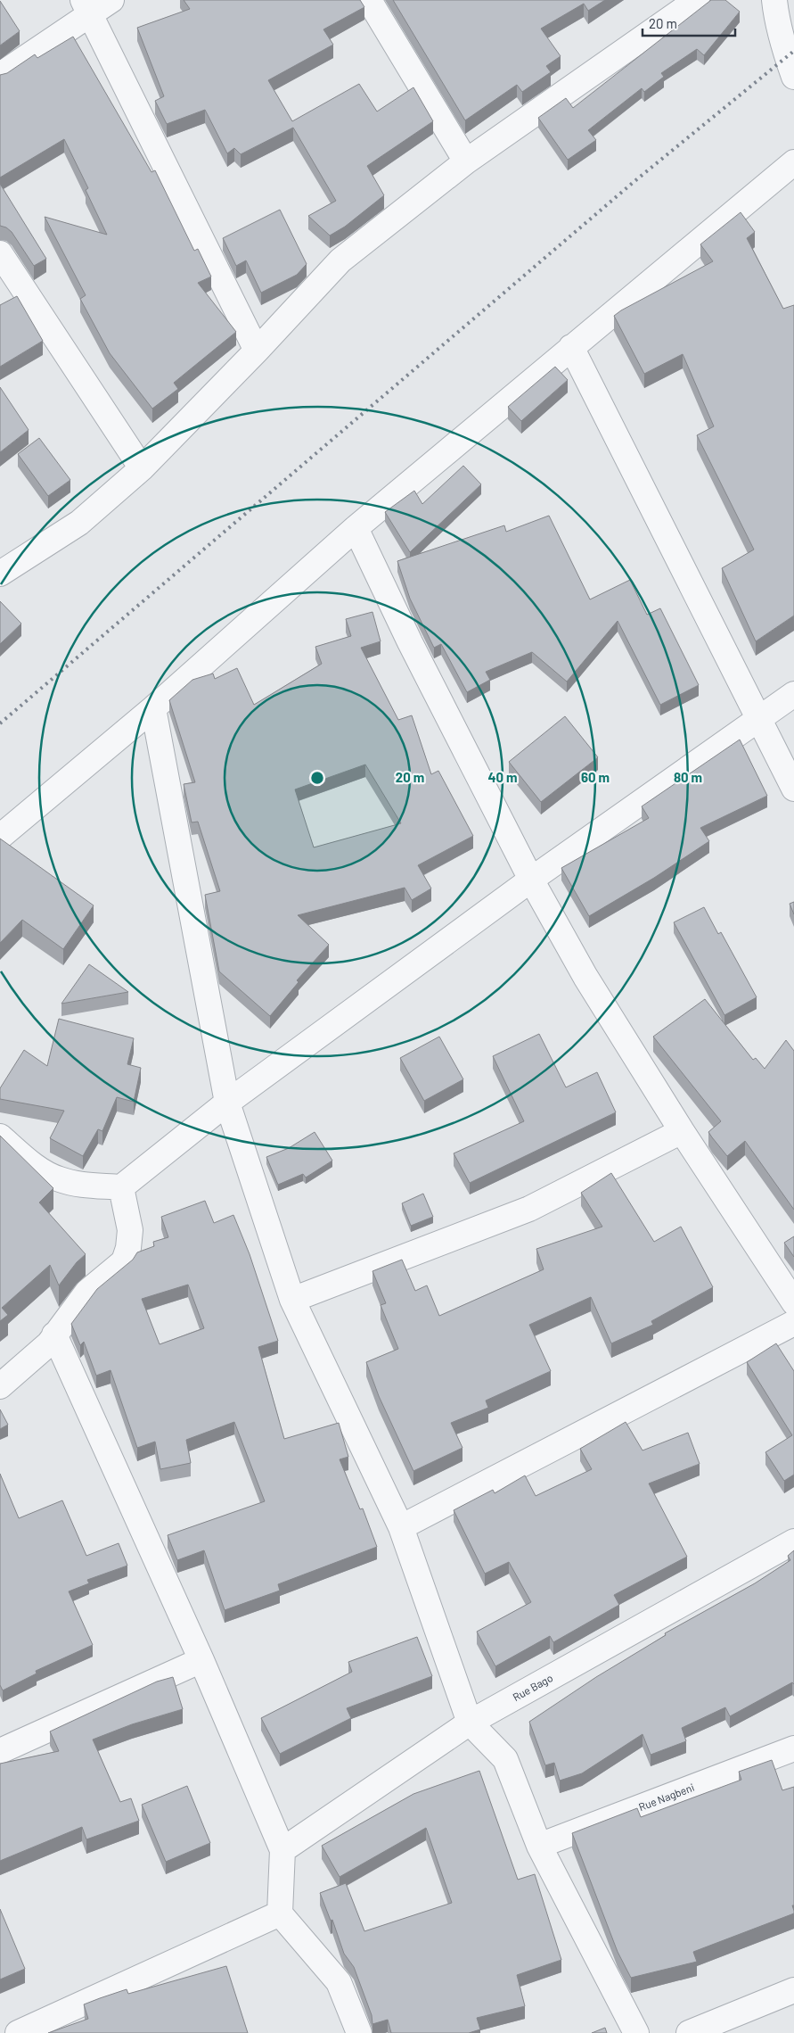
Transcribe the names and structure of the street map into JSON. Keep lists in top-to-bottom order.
{
  "streets": {
    "street": ["Rue Bago", "Rue Nagbeni"]
  },
  "scale_bar": "20 m",
  "rings": [
    "20 m",
    "40 m",
    "60 m",
    "80 m"
  ]
}
